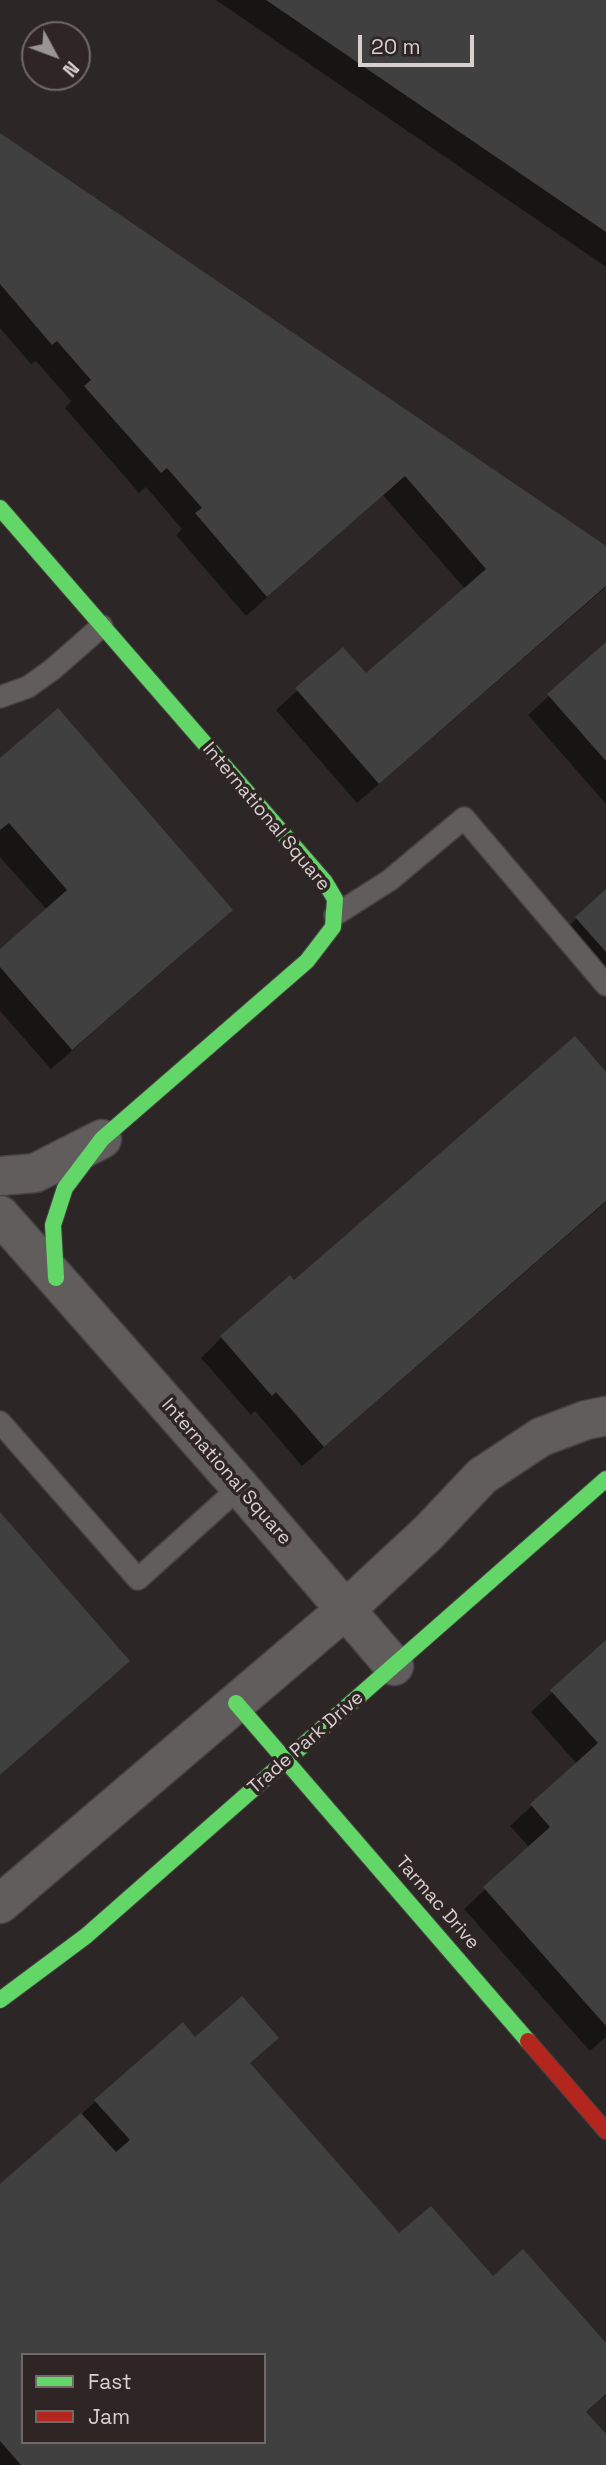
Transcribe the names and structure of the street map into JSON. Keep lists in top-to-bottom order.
{
  "streets": {
    "street": ["International Square", "Trade Park Drive", "Tarmac Drive"]
  },
  "crossings": [
    ["International Square", "Trade Park Drive"],
    ["Trade Park Drive", "Tarmac Drive"]
  ],
  "legend": ["Fast", "Jam"],
  "scale_bar": "20 m",
  "north": "bottom right"
}
